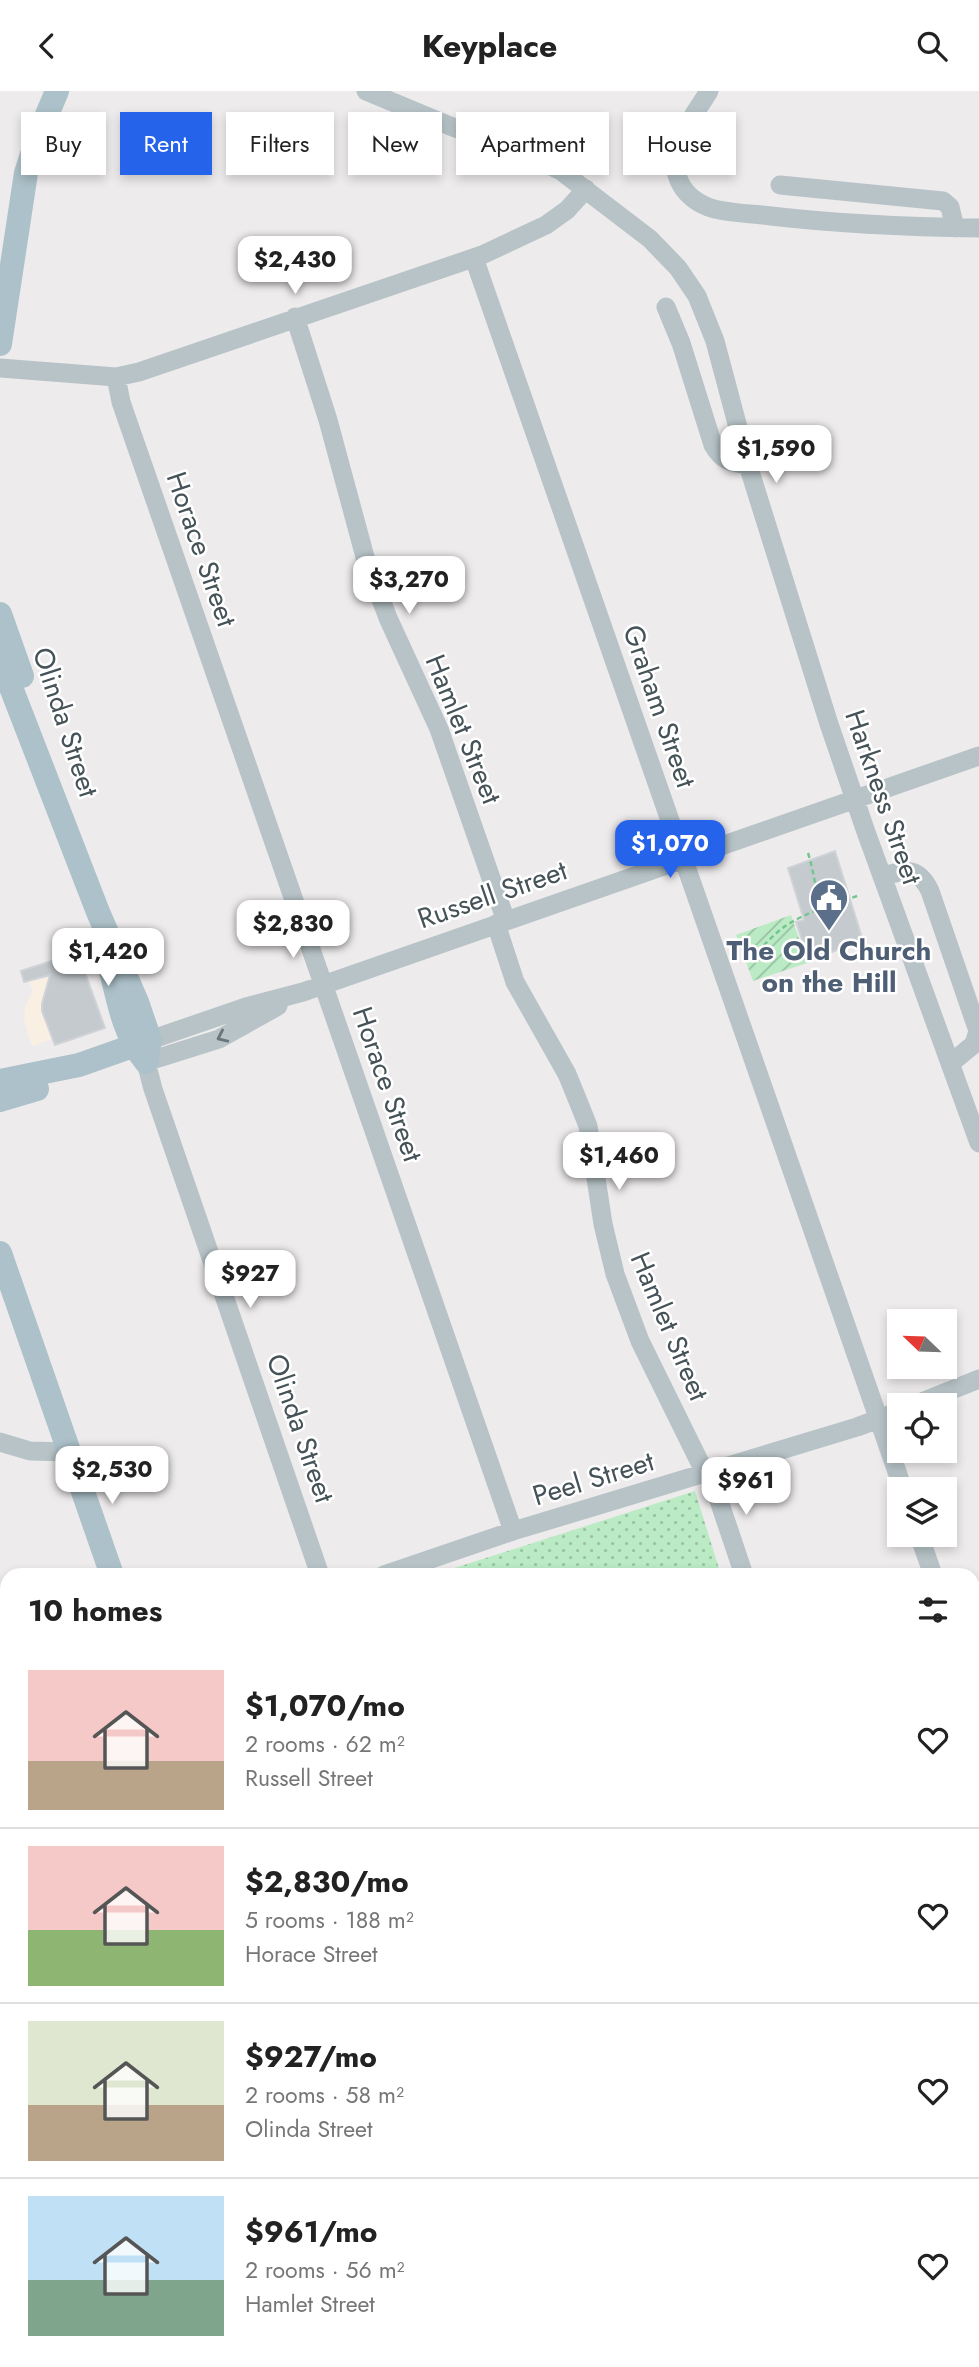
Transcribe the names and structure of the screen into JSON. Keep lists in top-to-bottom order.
{
  "streets": {
    "main road": ["Olinda Street", "Russell Street"],
    "street": [
      "Horace Street",
      "Graham Street",
      "Hamlet Street",
      "Harkness Street",
      "Peel Street"
    ]
  },
  "crossings": [
    ["Horace Street", "Russell Street"],
    ["Horace Street", "Peel Street"],
    ["Graham Street", "Russell Street"],
    ["Graham Street", "Peel Street"],
    ["Olinda Street", "Russell Street"],
    ["Hamlet Street", "Russell Street"],
    ["Hamlet Street", "Peel Street"],
    ["Harkness Street", "Russell Street"]
  ],
  "places": {
    "public building": ["The Old Church on the Hill"]
  },
  "north": "top left",
  "page": {
    "header": "Keyplace",
    "chip": [
      "Buy",
      "Rent",
      "Filters",
      "New",
      "Apartment",
      "House"
    ],
    "price": [
      "$2,430",
      "$1,590",
      "$3,270",
      "$1,070",
      "$2,830",
      "$1,420",
      "$1,460",
      "$927",
      "$2,530",
      "$961"
    ],
    "heading": "10 homes",
    "list": [
      {
        "name": "$1,070/mo",
        "note": "2 rooms · 62 m² · Russell Street"
      },
      {
        "name": "$2,830/mo",
        "note": "5 rooms · 188 m² · Horace Street"
      },
      {
        "name": "$927/mo",
        "note": "2 rooms · 58 m² · Olinda Street"
      },
      {
        "name": "$961/mo",
        "note": "2 rooms · 56 m² · Hamlet Street"
      }
    ]
  }
}
